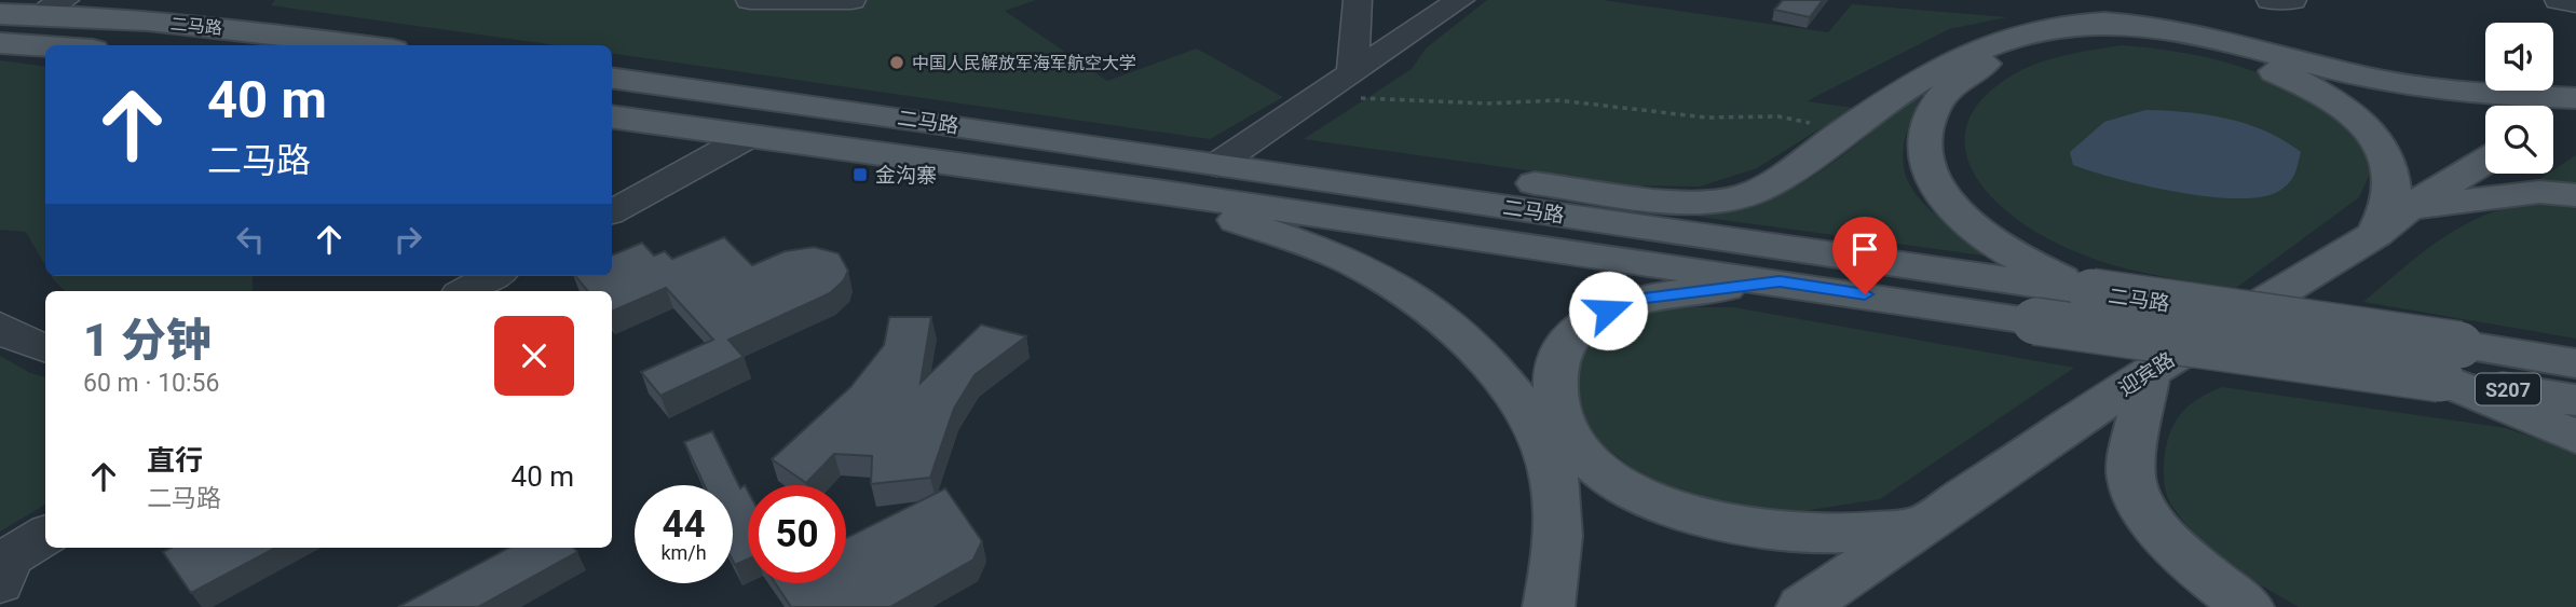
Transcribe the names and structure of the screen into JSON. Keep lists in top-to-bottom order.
{
  "streets": {
    "main road": ["二马路", "迎宾路", "S207"]
  },
  "crossings": [
    ["二马路", "S207"]
  ],
  "places": {
    "other": ["中国人民解放军海军航空大学"],
    "transit": ["金沟寨"]
  },
  "page": {
    "turn": ["40 m", "二马路"],
    "heading": ["1 分钟", "60 m · 10:56"],
    "list": [
      {
        "name": "直行",
        "note": "二马路",
        "value": "40 m"
      }
    ],
    "speed": "44 km/h",
    "limit": "50"
  }
}
